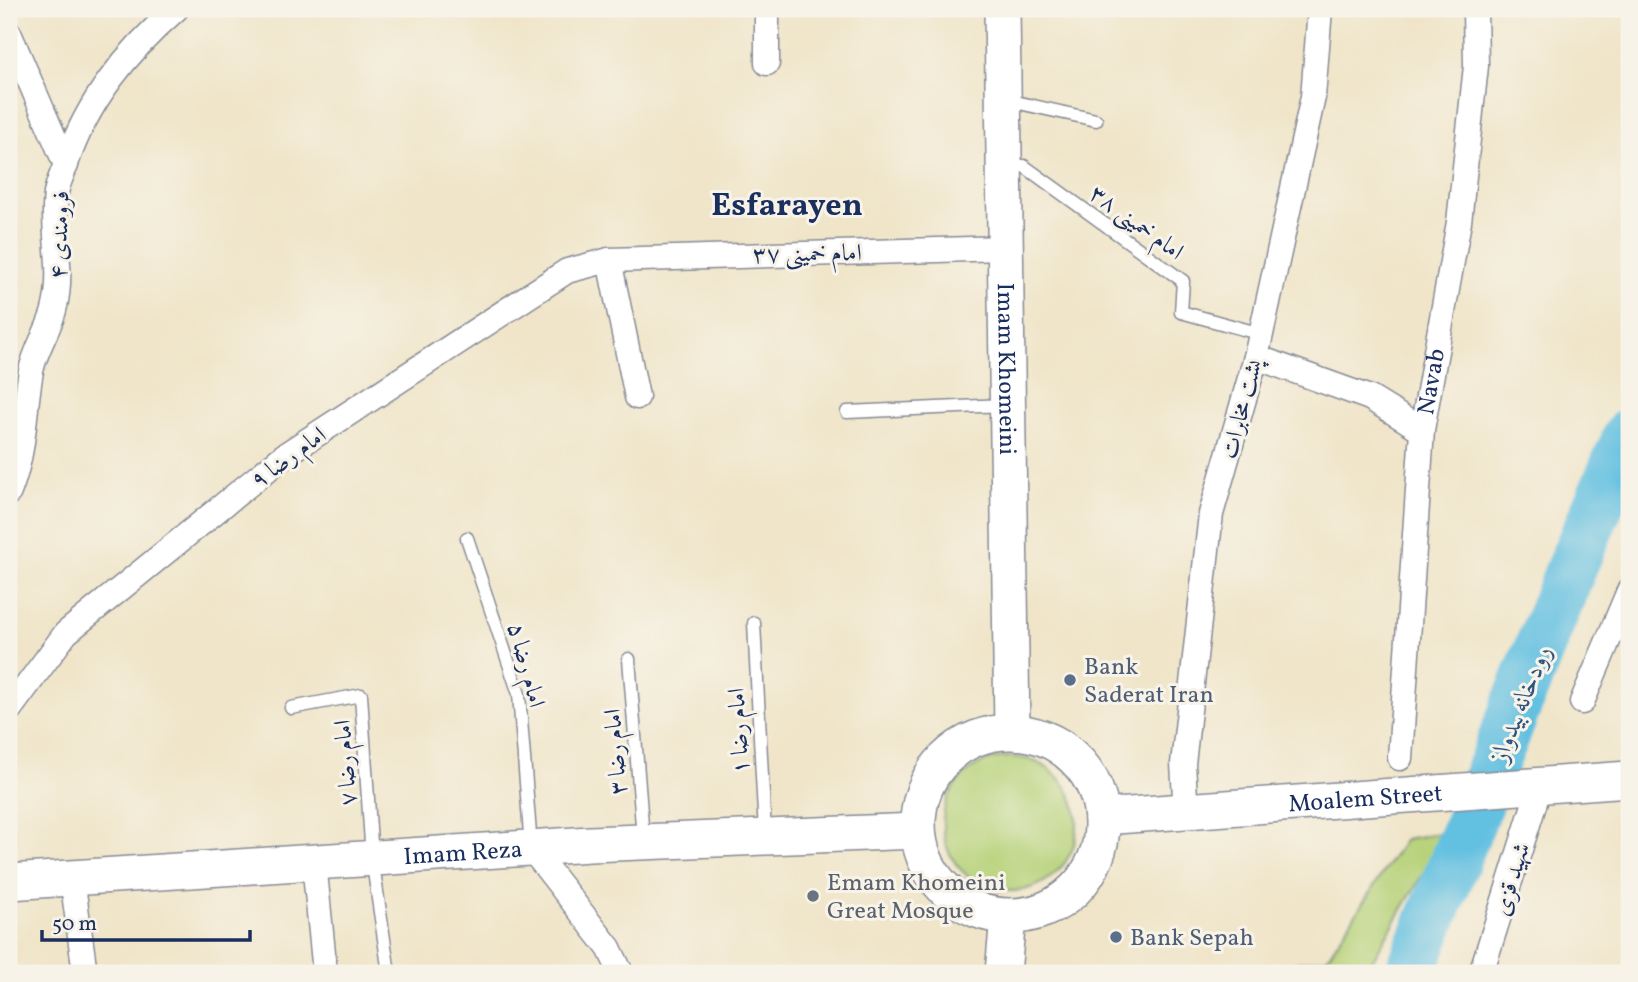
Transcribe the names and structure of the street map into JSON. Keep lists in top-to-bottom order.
{
  "streets": {
    "main road": ["Imam Khomeini", "Moalem Street", "Imam Reza"],
    "street": [
      "فرومندی ۴",
      "امام خمینی ۳۷",
      "Navab",
      "پشت مخابرات",
      "امام رضا ۹",
      "شهید قزی"
    ],
    "lane": [
      "امام خمینی ۳۸",
      "امام رضا ۵",
      "امام رضا ۱",
      "امام رضا ۳",
      "امام رضا ۷"
    ]
  },
  "crossings": [
    ["امام خمینی ۳۸", "Imam Khomeini"],
    ["امام خمینی ۳۸", "پشت مخابرات"],
    ["امام خمینی ۳۷", "Imam Khomeini"],
    ["امام خمینی ۳۷", "امام رضا ۹"],
    ["Imam Khomeini", "Moalem Street"],
    ["Imam Khomeini", "Imam Reza"],
    ["پشت مخابرات", "Moalem Street"],
    ["امام رضا ۵", "Imam Reza"],
    ["امام رضا ۱", "Imam Reza"],
    ["امام رضا ۳", "Imam Reza"],
    ["امام رضا ۷", "Imam Reza"],
    ["Moalem Street", "Imam Reza"],
    ["Moalem Street", "شهید قزی"]
  ],
  "districts": ["Esfarayen"],
  "water": ["رودخانه بیدواز"],
  "places": ["Bank Saderat Iran", "Emam Khomeini Great Mosque", "Bank Sepah"],
  "scale_bar": "50 m"
}
